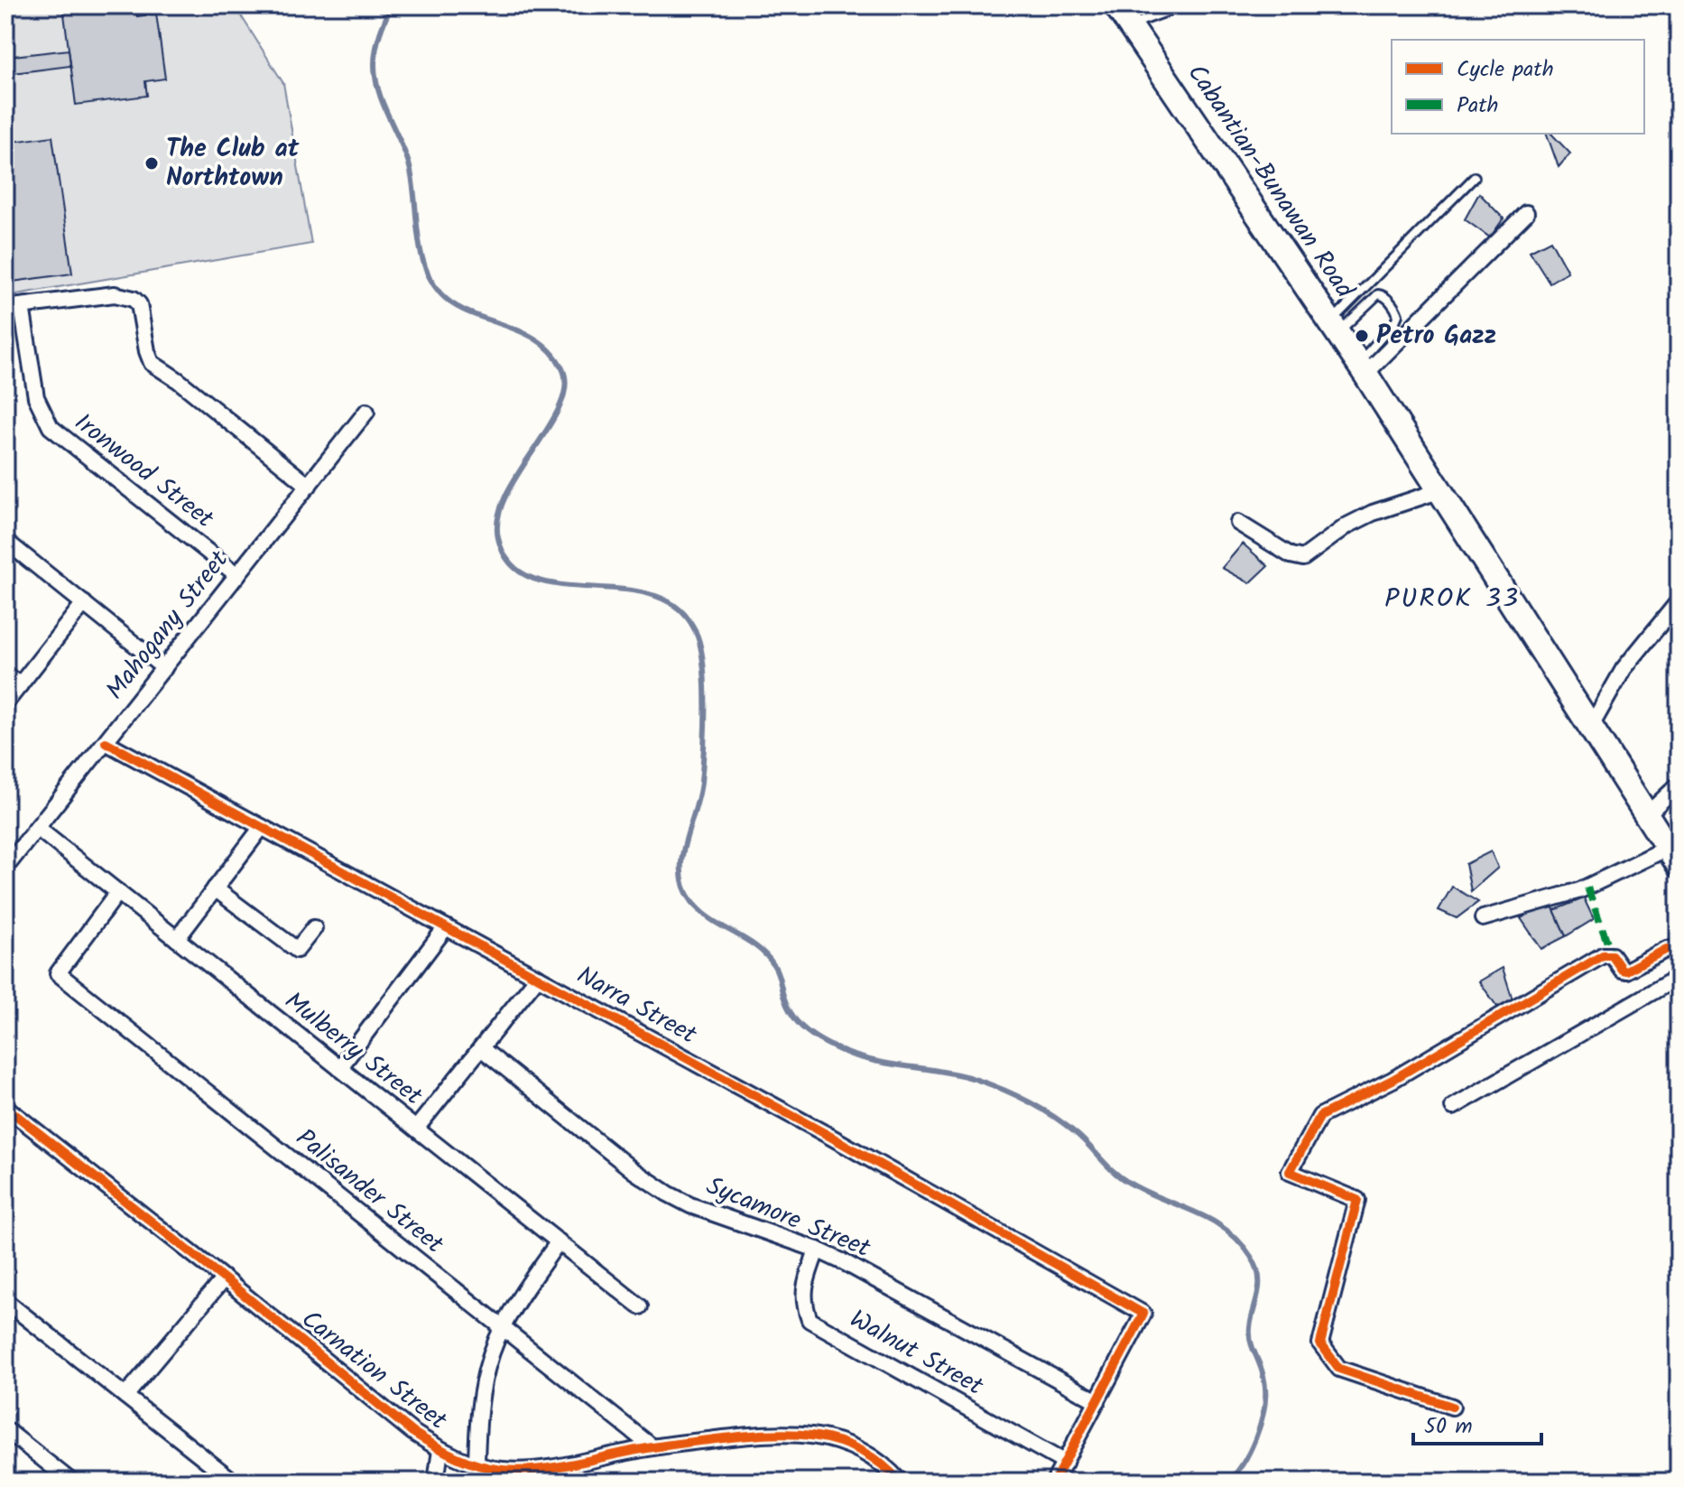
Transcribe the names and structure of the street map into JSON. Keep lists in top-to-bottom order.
{
  "streets": {
    "main road": ["Cabantian-Bunawan Road"],
    "street": [
      "Ironwood Street",
      "Mahogany Street",
      "Narra Street",
      "Mulberry Street",
      "Palisander Street",
      "Sycamore Street",
      "Walnut Street",
      "Carnation Street"
    ]
  },
  "crossings": [
    ["Ironwood Street", "Mahogany Street"],
    ["Mahogany Street", "Narra Street"],
    ["Mahogany Street", "Mulberry Street"],
    ["Narra Street", "Sycamore Street"],
    ["Mulberry Street", "Palisander Street"],
    ["Palisander Street", "Carnation Street"],
    ["Sycamore Street", "Walnut Street"]
  ],
  "districts": ["PUROK 33"],
  "places": ["The Club at Northtown", "Petro Gazz"],
  "legend": ["Cycle path", "Path"],
  "scale_bar": "50 m"
}
